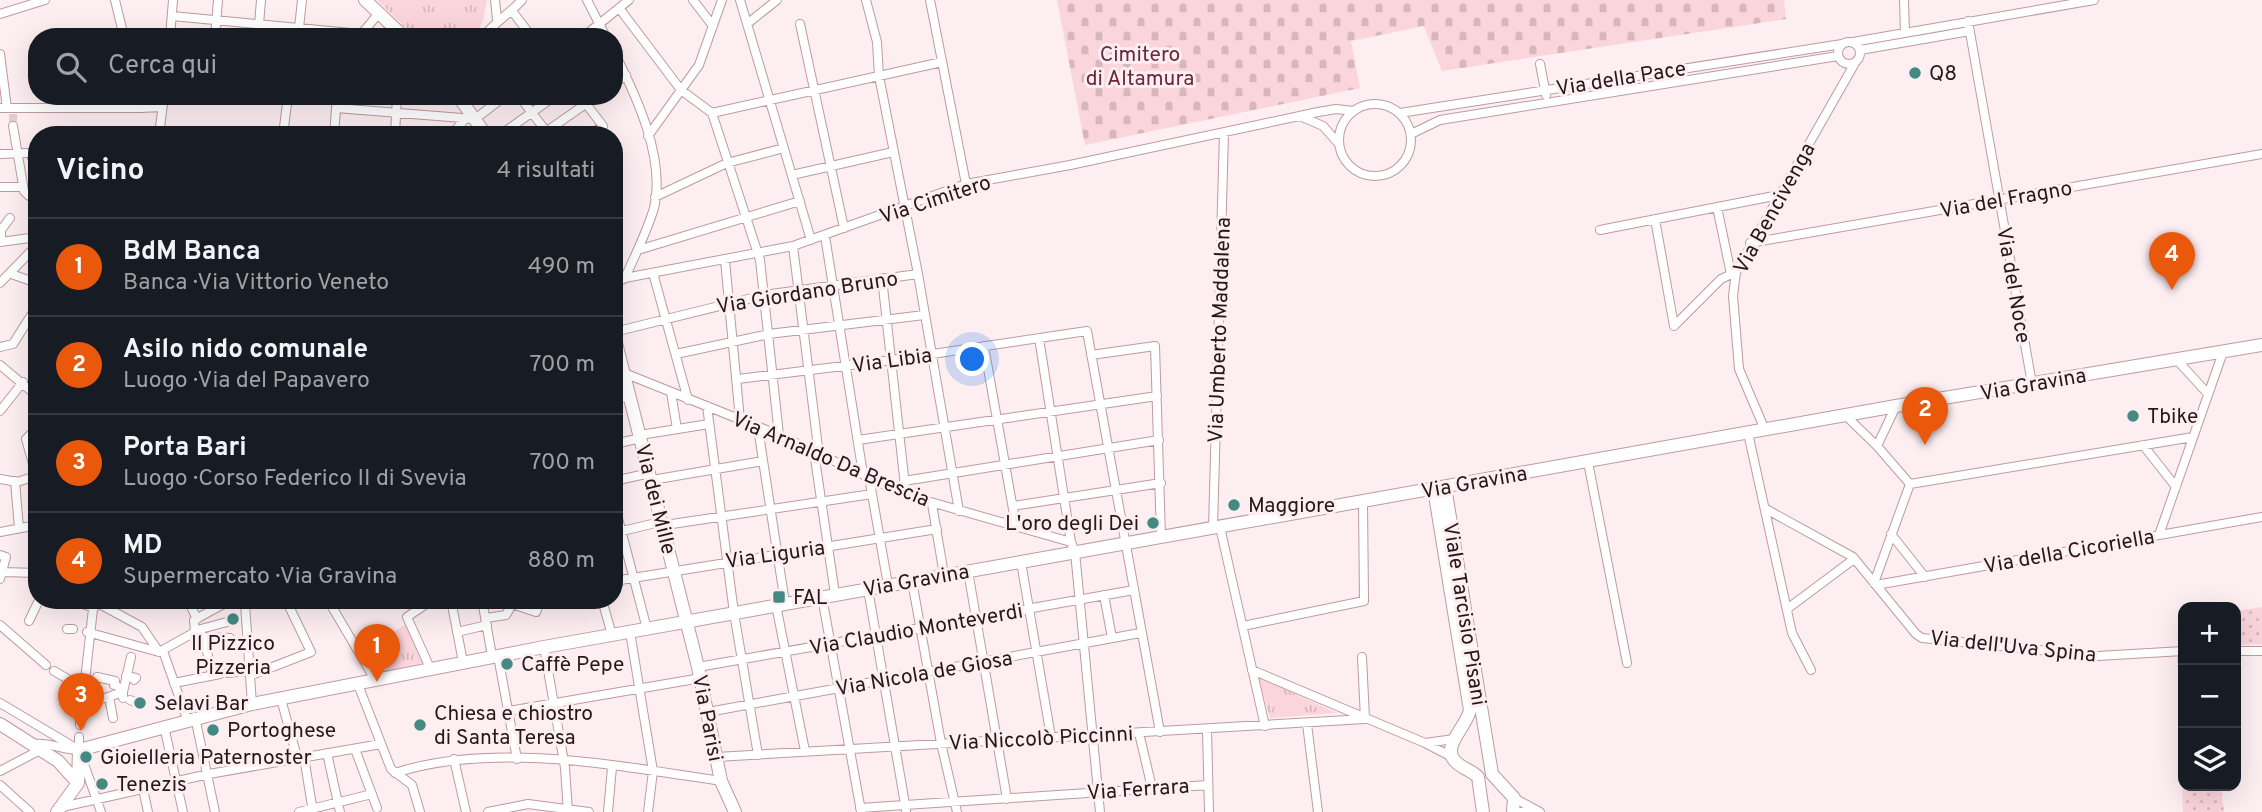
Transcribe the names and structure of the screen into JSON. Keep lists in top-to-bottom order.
{
  "streets": {
    "main road": [
      "Via Gravina",
      "Via dei Mille",
      "Viale Tarcisio Pisani",
      "Via Parisi"
    ],
    "street": [
      "Via della Pace",
      "Via Cimitero",
      "Via del Fragno",
      "Via Bencivenga",
      "Via del Noce",
      "Via Giordano Bruno",
      "Via Umberto Maddalena",
      "Via Libia",
      "Via Arnaldo Da Brescia",
      "Via della Cicoriella",
      "Via Liguria",
      "Via Claudio Monteverdi",
      "Via dell'Uva Spina",
      "Via Nicola de Giosa",
      "Via Niccolò Piccinni",
      "Via Ferrara"
    ]
  },
  "crossings": [
    ["Via della Pace", "Via Cimitero"],
    ["Via Cimitero", "Via Umberto Maddalena"],
    ["Via del Fragno", "Via Bencivenga"],
    ["Via del Fragno", "Via del Noce"],
    ["Via Bencivenga", "Via Gravina"],
    ["Via del Noce", "Via Gravina"],
    ["Via Umberto Maddalena", "Via Gravina"],
    ["Via Umberto Maddalena", "Via Niccolò Piccinni"],
    ["Via Gravina", "Via Arnaldo Da Brescia"],
    ["Via Gravina", "Via dei Mille"],
    ["Via Gravina", "Viale Tarcisio Pisani"],
    ["Via Gravina", "Via Parisi"],
    ["Via dei Mille", "Via Liguria"],
    ["Via dei Mille", "Via Parisi"],
    ["Via della Cicoriella", "Via dell'Uva Spina"],
    ["Via Claudio Monteverdi", "Via Parisi"],
    ["Via Nicola de Giosa", "Via Parisi"],
    ["Via Parisi", "Via Niccolò Piccinni"]
  ],
  "parks": ["Cimitero di Altamura"],
  "places": {
    "other": [
      "Q8",
      "Tbike",
      "Maggiore",
      "L'oro degli Dei",
      "Il Pizzico Pizzeria",
      "Caffè Pepe",
      "Selavi Bar",
      "Chiesa e chiostro di Santa Teresa",
      "Portoghese",
      "Gioielleria Paternoster",
      "Tenezis"
    ],
    "transit": ["FAL"]
  },
  "page": {
    "search": "Cerca qui",
    "heading": ["Vicino", "4 risultati"],
    "list": [
      {
        "mark": "1",
        "name": "BdM Banca",
        "note": "Banca · Via Vittorio Veneto",
        "value": "490 m"
      },
      {
        "mark": "2",
        "name": "Asilo nido comunale",
        "note": "Luogo · Via del Papavero",
        "value": "700 m"
      },
      {
        "mark": "3",
        "name": "Porta Bari",
        "note": "Luogo · Corso Federico II di Svevia",
        "value": "700 m"
      },
      {
        "mark": "4",
        "name": "MD",
        "note": "Supermercato · Via Gravina",
        "value": "880 m"
      }
    ],
    "pins": [
      "4",
      "2",
      "1",
      "3"
    ],
    "map_buttons": ["+", "−"]
  }
}
